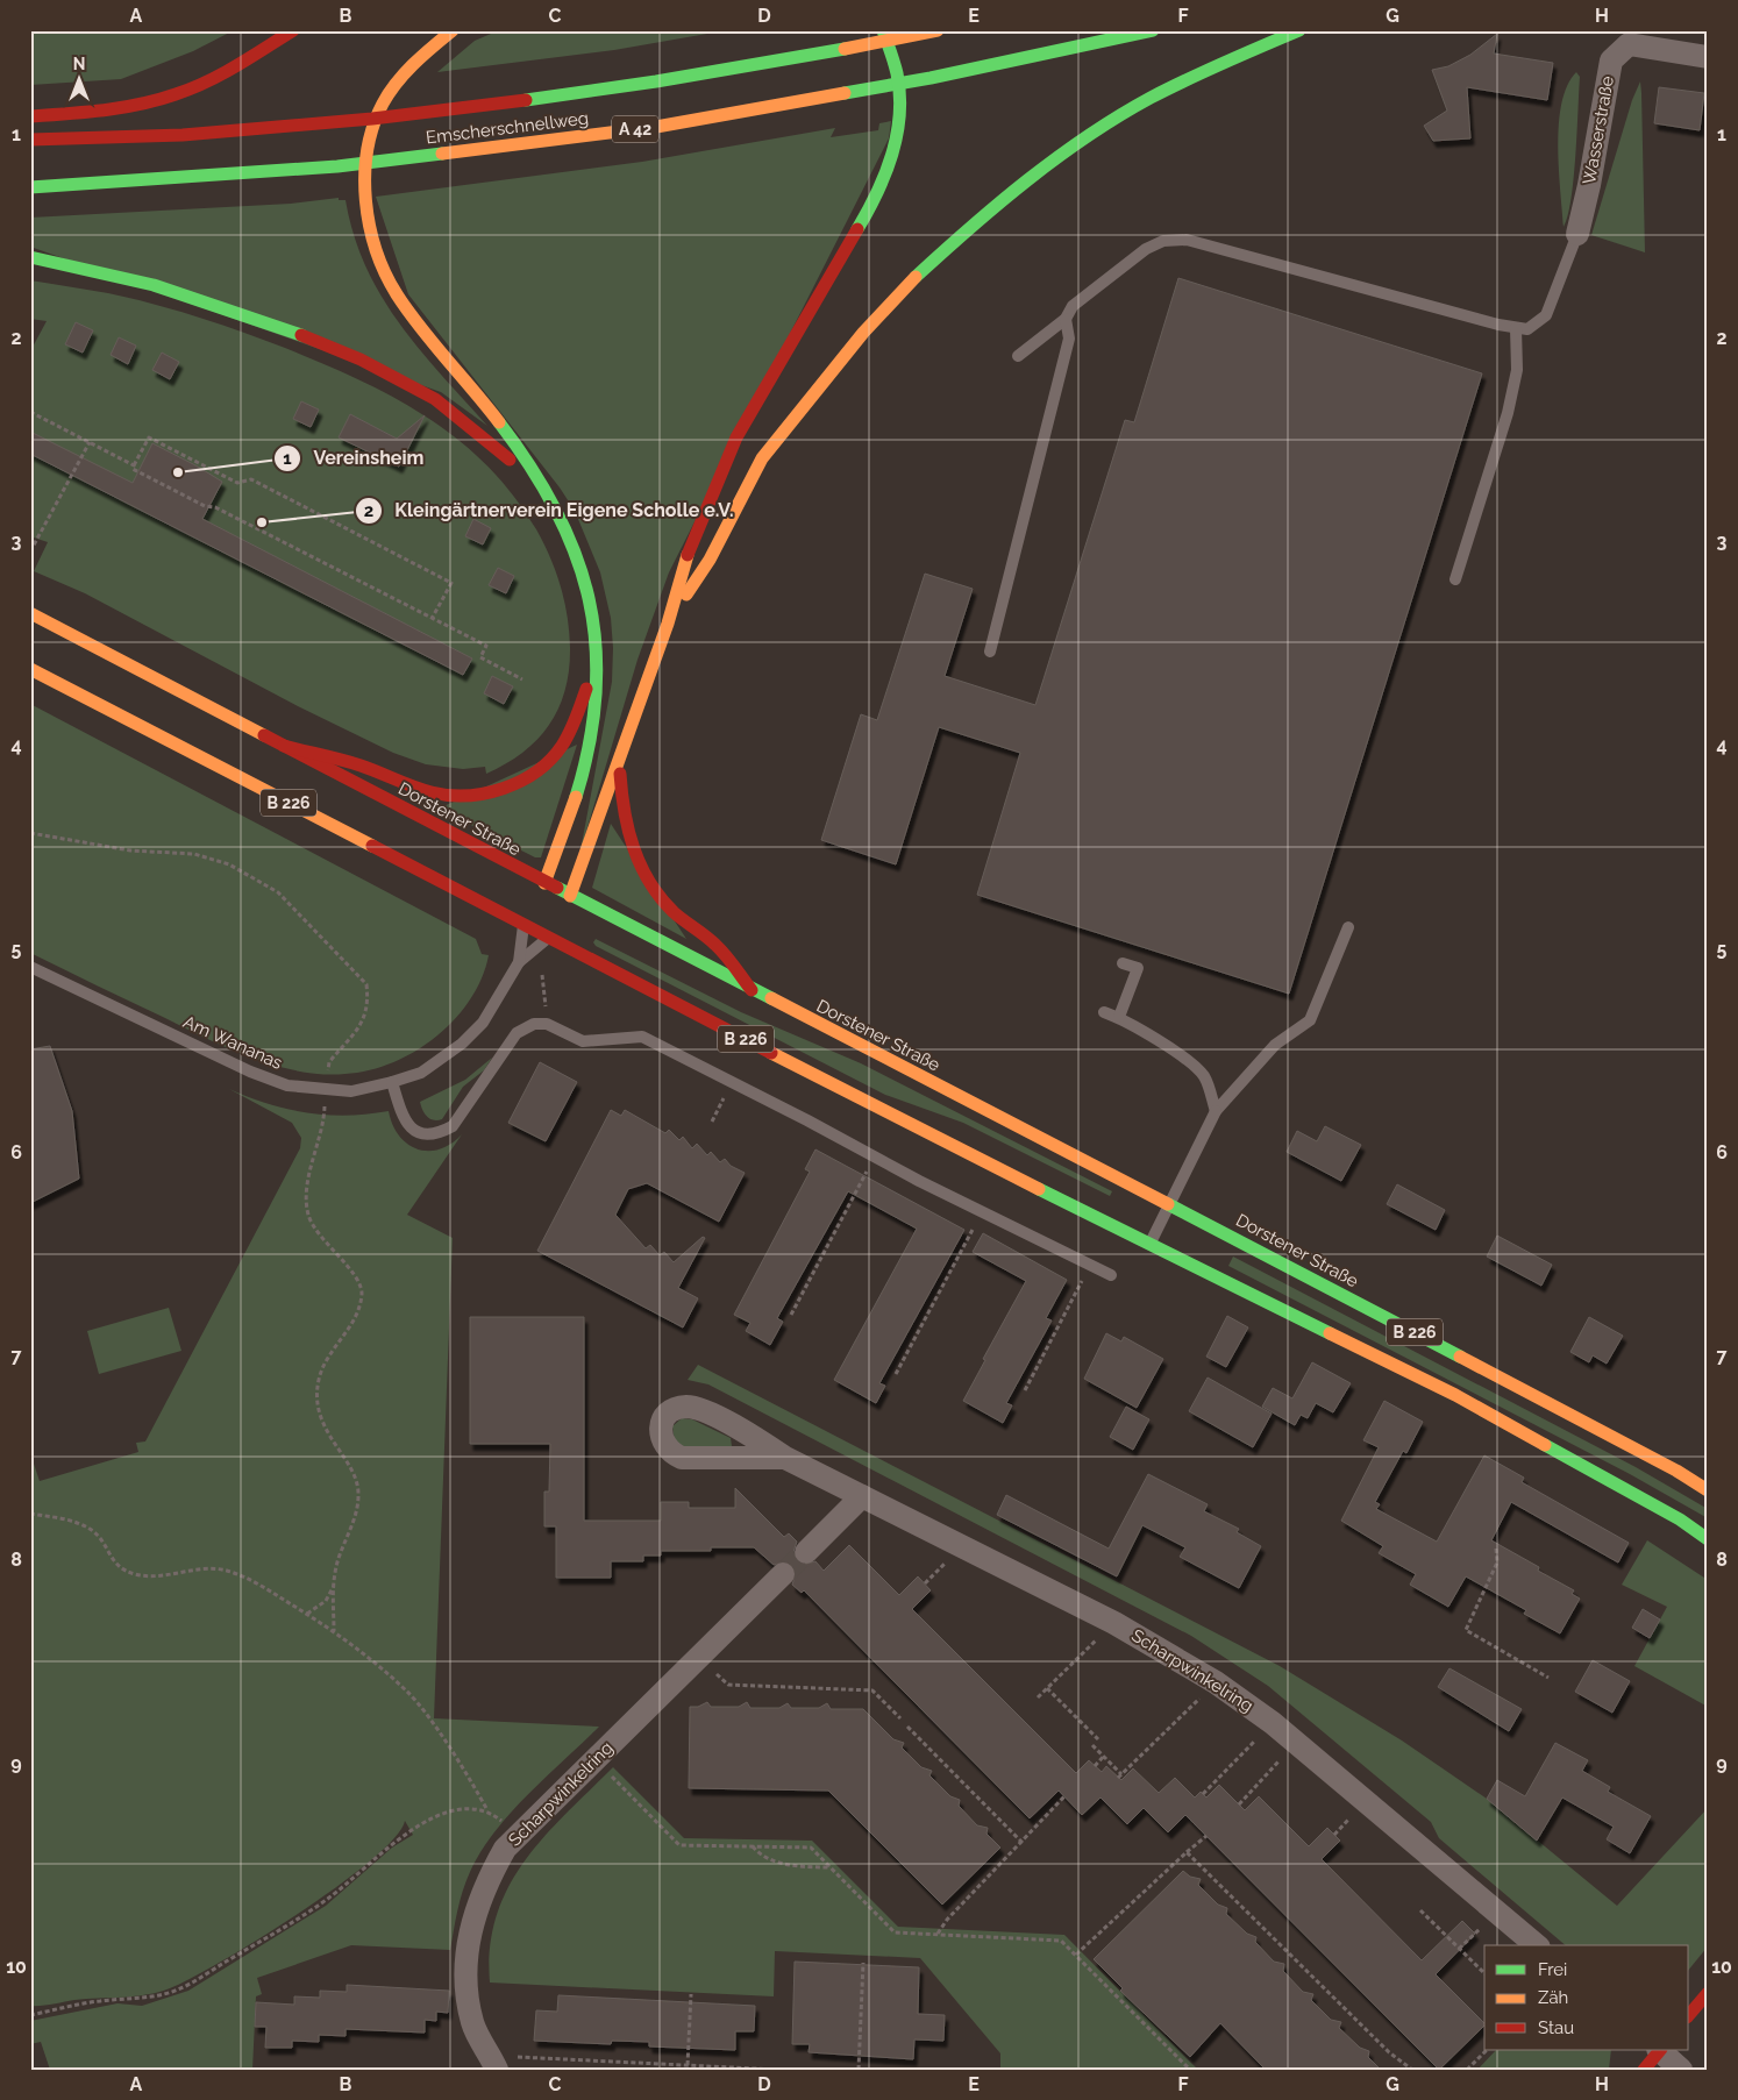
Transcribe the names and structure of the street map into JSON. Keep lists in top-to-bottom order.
{
  "streets": {
    "main road": [
      "Emscherschnellweg",
      "A 42",
      "B 226",
      "Dorstener Straße"
    ],
    "street": ["Wasserstraße", "Scharpwinkelring"],
    "lane": ["Am Wananas"]
  },
  "crossings": [
    ["B 226", "Am Wananas"]
  ],
  "places": ["Vereinsheim", "Kleingärtnerverein Eigene Scholle e.V."],
  "legend": ["Frei", "Zäh", "Stau"],
  "north": "top",
  "grid": {
    "columns": [
      "A",
      "B",
      "C",
      "D",
      "E",
      "F",
      "G",
      "H"
    ],
    "rows": [
      "1",
      "2",
      "3",
      "4",
      "5",
      "6",
      "7",
      "8",
      "9",
      "10"
    ]
  }
}
